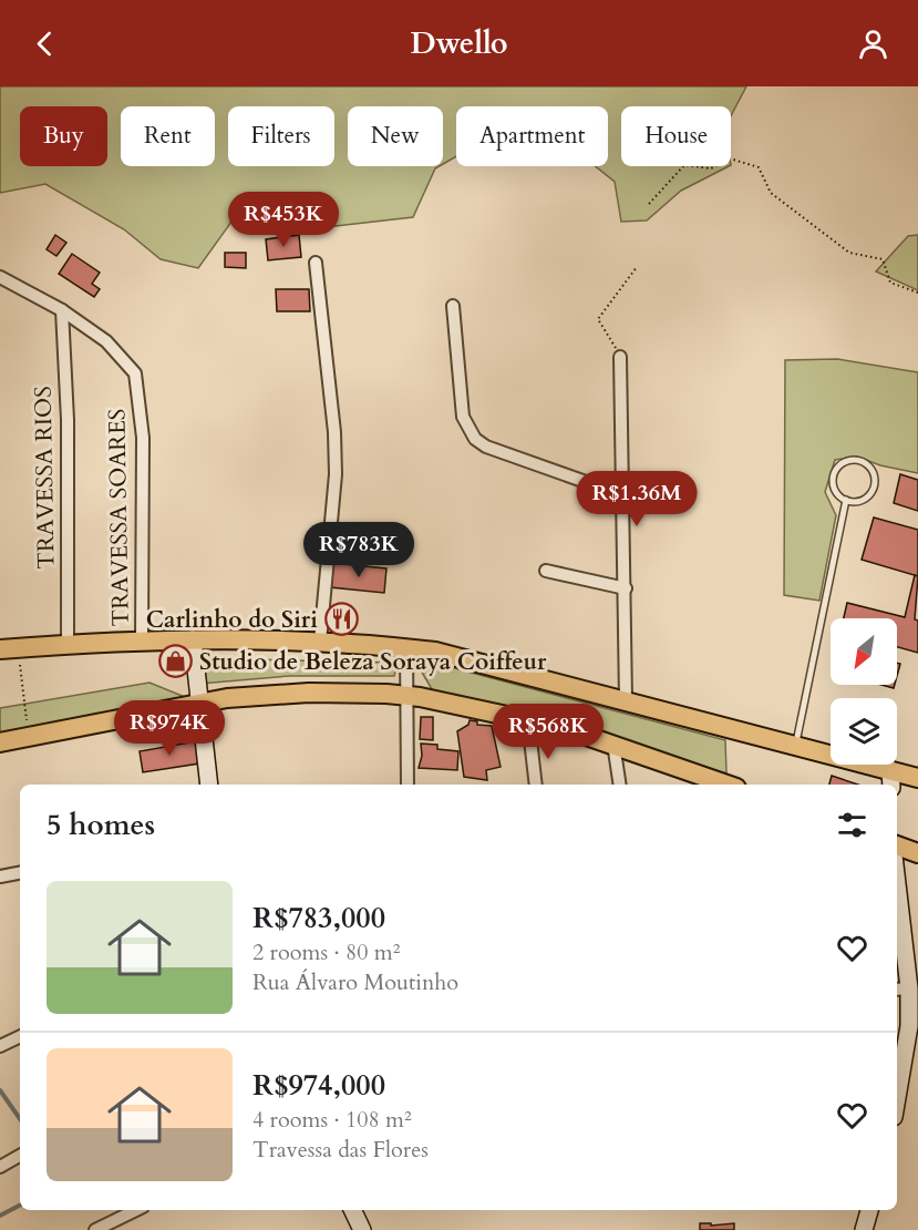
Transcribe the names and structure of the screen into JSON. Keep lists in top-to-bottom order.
{
  "streets": {
    "street": ["TRAVESSA RIOS", "TRAVESSA SOARES"]
  },
  "crossings": [
    ["TRAVESSA RIOS", "TRAVESSA SOARES"]
  ],
  "places": {
    "restaurant": ["Carlinho do Siri"],
    "shop": ["Studio de Beleza Soraya Coiffeur"]
  },
  "north": "bottom left",
  "page": {
    "header": "Dwello",
    "chip": [
      "Buy",
      "Rent",
      "Filters",
      "New",
      "Apartment",
      "House"
    ],
    "price": [
      "R$453K",
      "R$1.36M",
      "R$783K",
      "R$974K",
      "R$568K"
    ],
    "heading": "5 homes",
    "list": [
      {
        "name": "R$783,000",
        "note": "2 rooms · 80 m² · Rua Álvaro Moutinho"
      },
      {
        "name": "R$974,000",
        "note": "4 rooms · 108 m² · Travessa das Flores"
      }
    ]
  }
}
